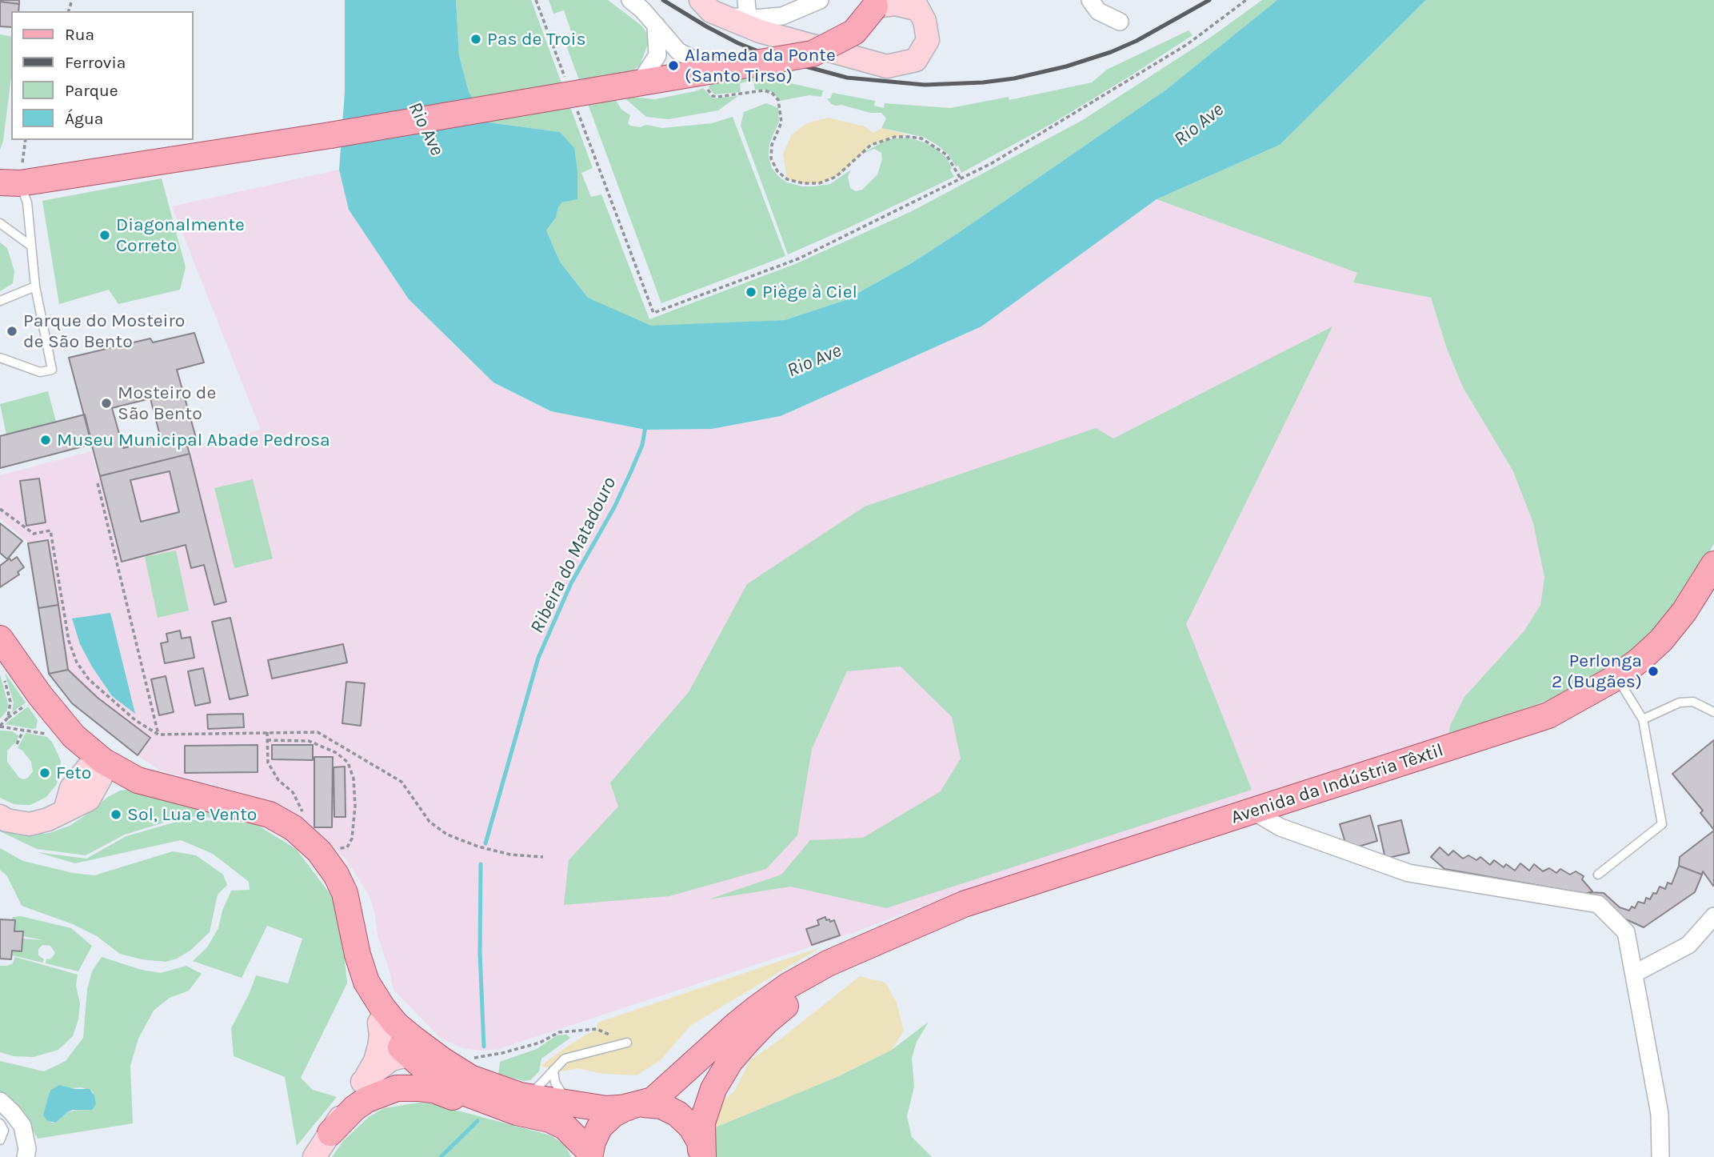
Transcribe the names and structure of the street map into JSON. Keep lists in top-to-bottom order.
{
  "streets": {
    "main road": ["Avenida da Indústria Têxtil"]
  },
  "water": ["Rio Ave", "Ribeira do Matadouro"],
  "places": [
    "Pas de Trois",
    "Alameda da Ponte (Santo Tirso)",
    "Diagonalmente Correto",
    "Piège à Ciel",
    "Parque do Mosteiro de São Bento",
    "Mosteiro de São Bento",
    "Museu Municipal Abade Pedrosa",
    "Perlonga 2 (Bugães)",
    "Feto",
    "Sol, Lua e Vento"
  ],
  "legend": [
    "Rua",
    "Ferrovia",
    "Parque",
    "Água"
  ]
}
